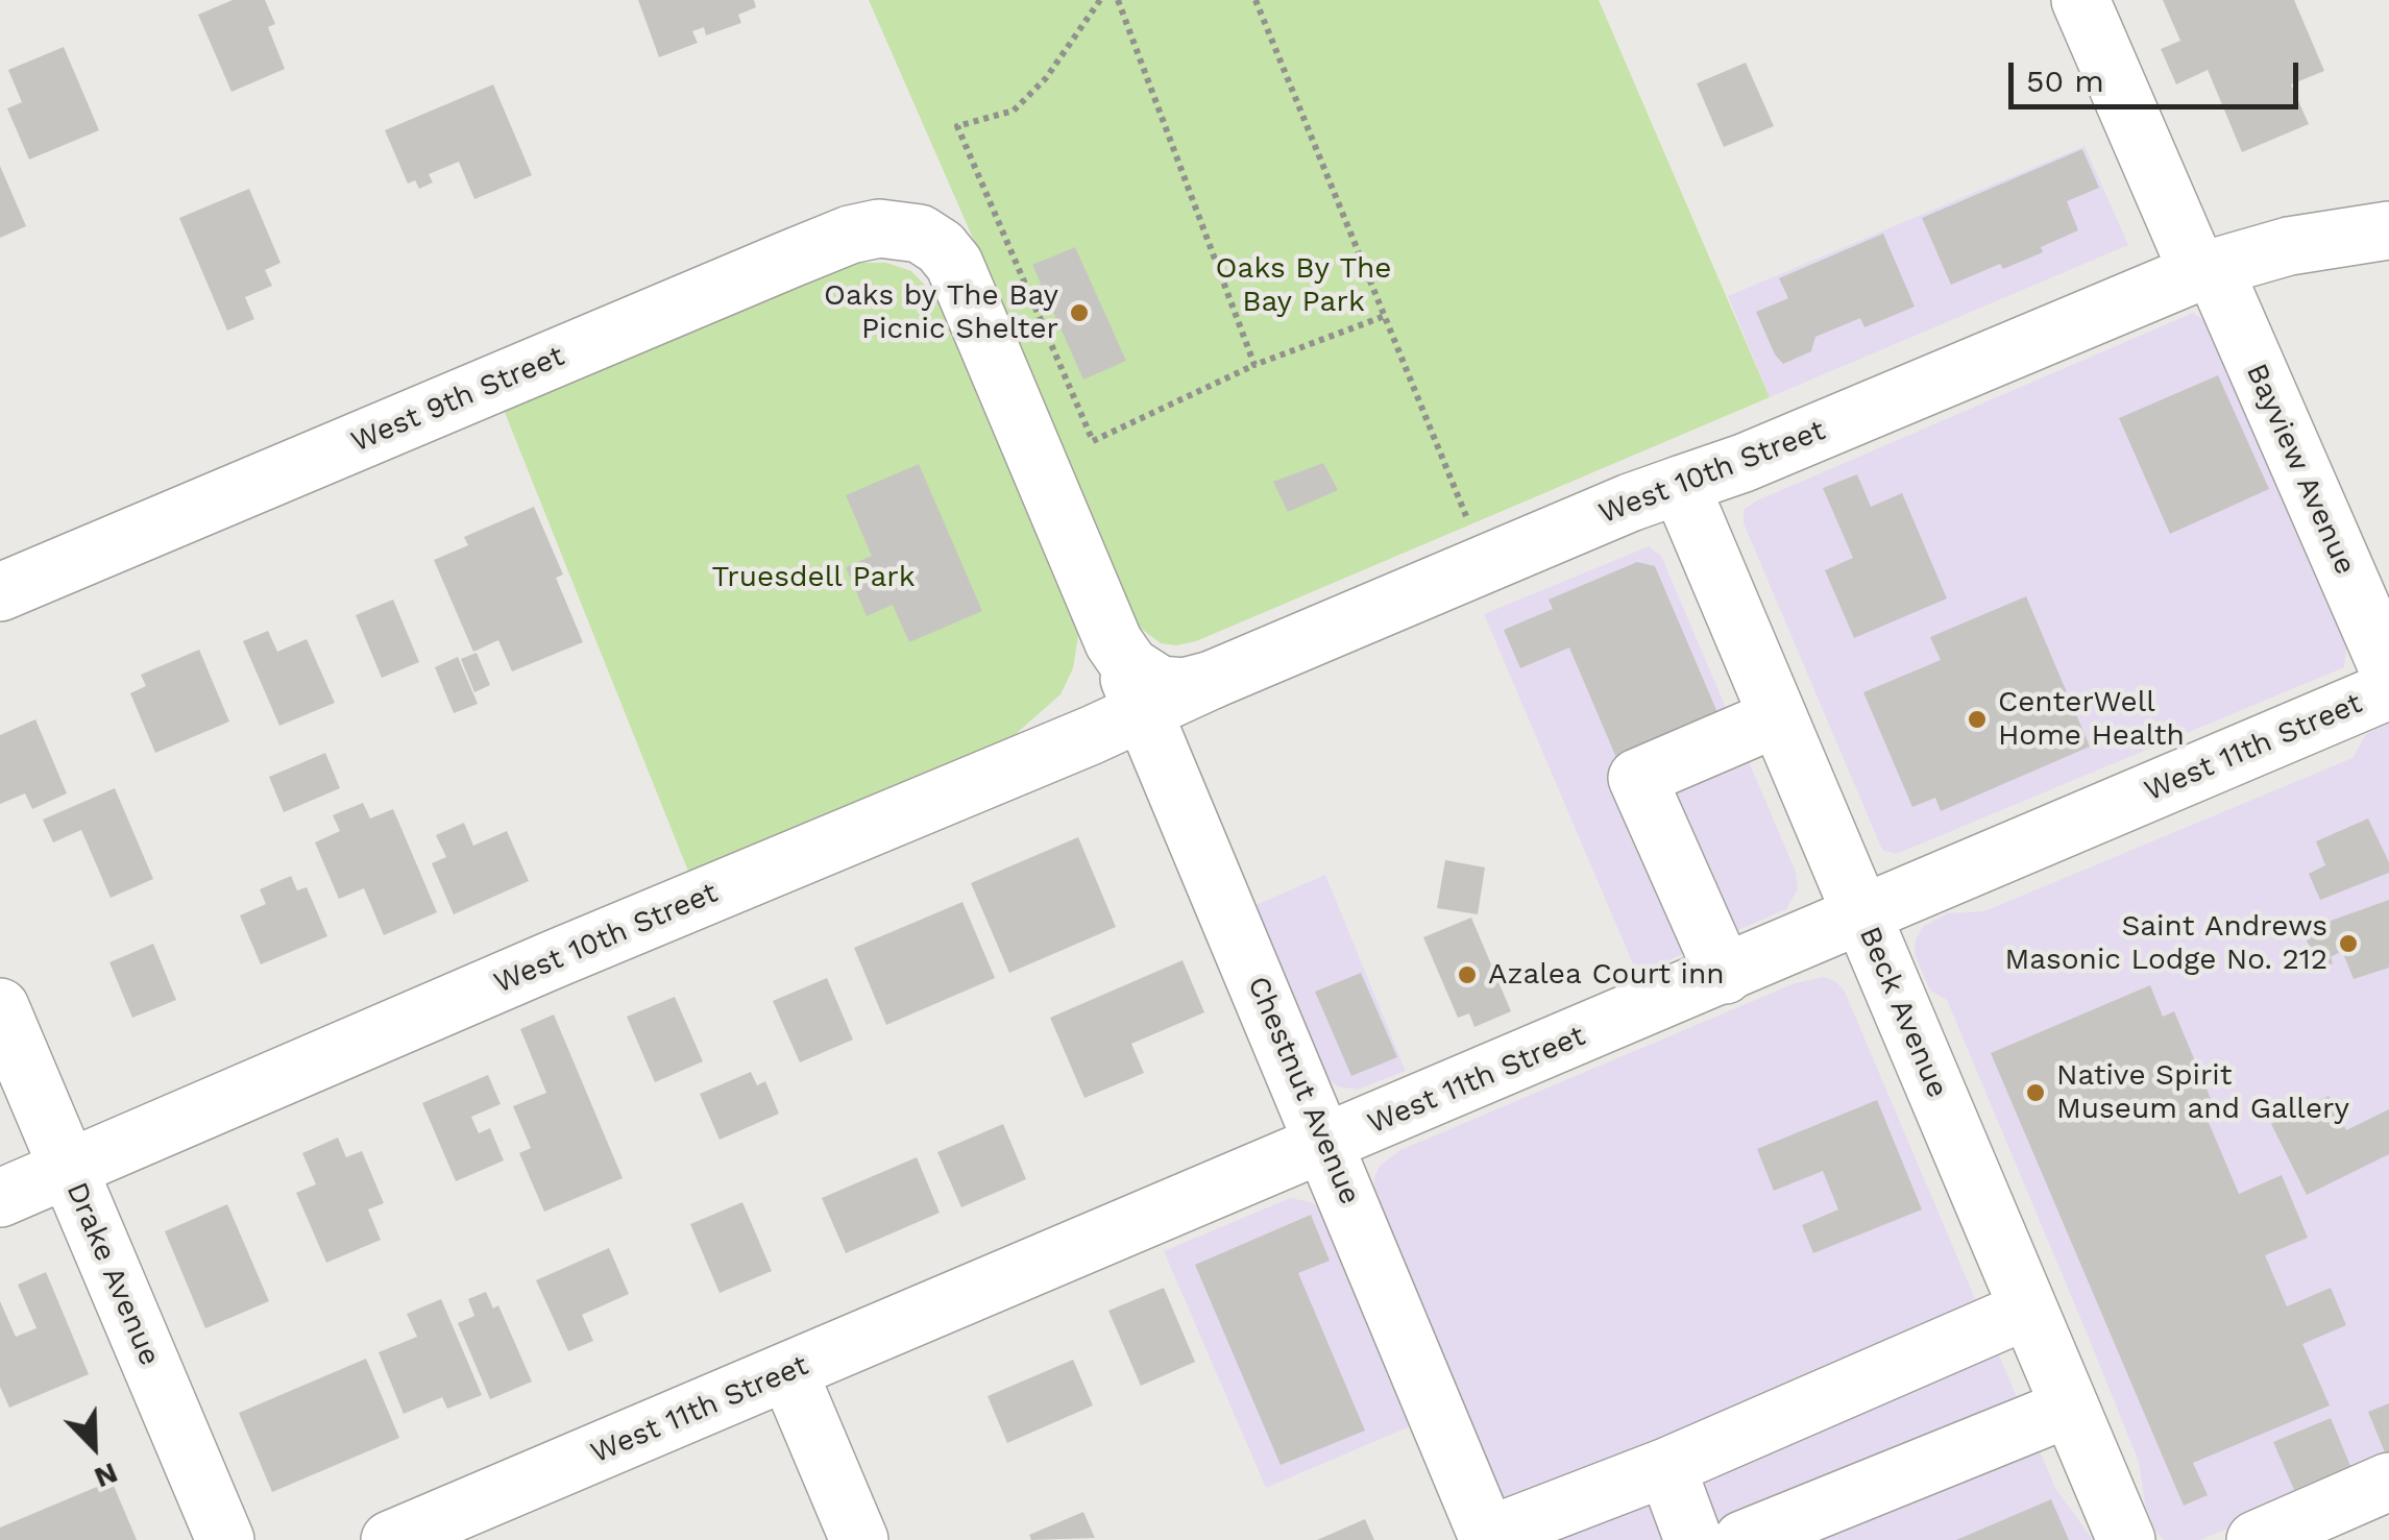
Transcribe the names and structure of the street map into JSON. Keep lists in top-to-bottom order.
{
  "streets": {
    "main road": [
      "West 9th Street",
      "Bayview Avenue",
      "West 10th Street",
      "West 11th Street",
      "Beck Avenue",
      "Chestnut Avenue",
      "Drake Avenue"
    ]
  },
  "crossings": [
    ["West 9th Street", "Chestnut Avenue"],
    ["Bayview Avenue", "West 10th Street"],
    ["West 10th Street", "Beck Avenue"],
    ["West 10th Street", "Chestnut Avenue"],
    ["West 10th Street", "Drake Avenue"],
    ["West 11th Street", "Beck Avenue"],
    ["West 11th Street", "Chestnut Avenue"]
  ],
  "parks": ["Oaks By The Bay Park", "Truesdell Park"],
  "places": [
    "Oaks by The Bay Picnic Shelter",
    "CenterWell Home Health",
    "Saint Andrews Masonic Lodge No. 212",
    "Azalea Court inn",
    "Native Spirit Museum and Gallery"
  ],
  "scale_bar": "50 m",
  "north": "bottom right"
}
